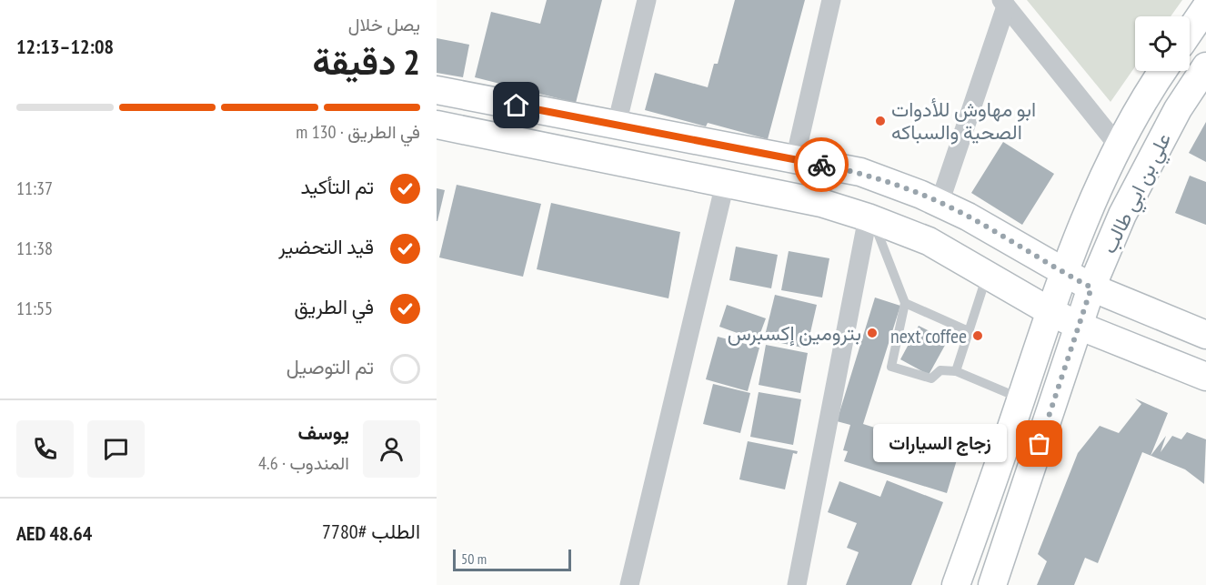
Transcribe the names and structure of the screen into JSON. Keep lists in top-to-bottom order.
{
  "streets": {
    "main road": ["علي بن ابي طالب"]
  },
  "places": [
    "ابو مهاوش للأدوات الصحية والسباكه",
    "بترومين إكسبرس",
    "next coffee",
    "زجاج السيارات"
  ],
  "scale_bar": "50 m",
  "page": {
    "heading": ["2 دقيقة", "يصل خلال", "12:08–12:13"],
    "panel": [
      "يوسف",
      "المندوب · 4.6",
      "الطلب #7780",
      "AED 48.64"
    ],
    "bar": "في الطريق · 130 m",
    "list": [
      ["تم التأكيد", "11:37"],
      ["قيد التحضير", "11:38"],
      ["في الطريق", "11:55"],
      "تم التوصيل"
    ],
    "bubble": "زجاج السيارات",
    "scale": "50 m"
  }
}
